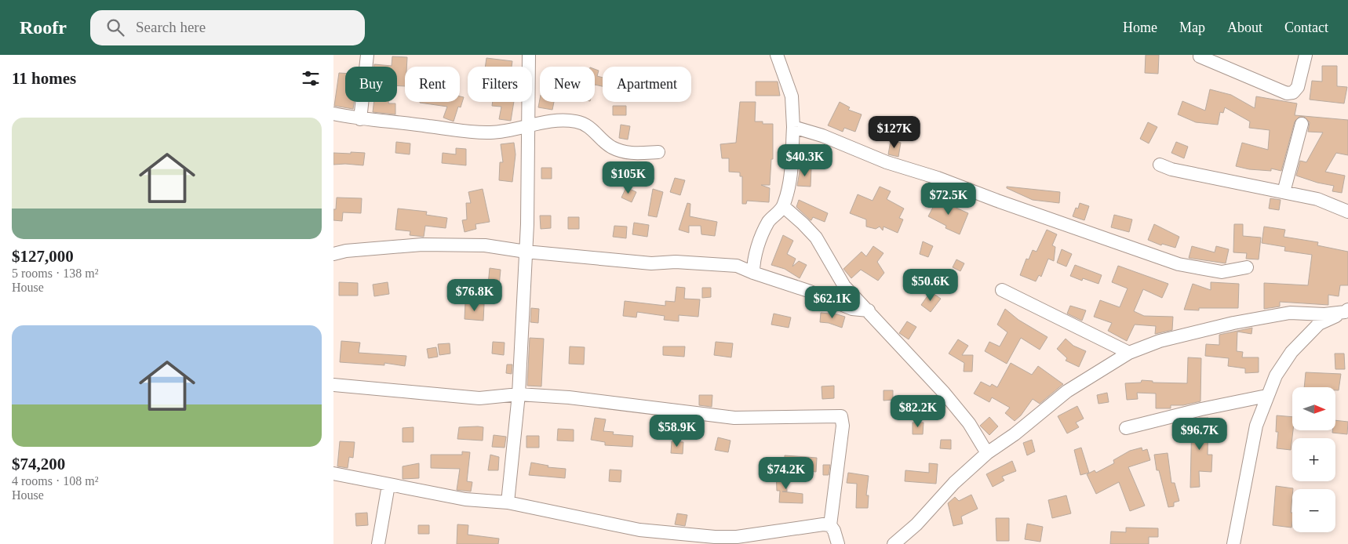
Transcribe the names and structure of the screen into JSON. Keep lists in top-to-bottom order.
{
  "north": "right",
  "page": {
    "header": "Roofr",
    "search": "Search here",
    "nav": [
      "Home",
      "Map",
      "About",
      "Contact"
    ],
    "heading": "11 homes",
    "chip": [
      "Buy",
      "Rent",
      "Filters",
      "New",
      "Apartment"
    ],
    "list": [
      {
        "name": "$127,000",
        "note": "5 rooms · 138 m² · House"
      },
      {
        "name": "$74,200",
        "note": "4 rooms · 108 m² · House"
      }
    ],
    "price": [
      "$127K",
      "$40.3K",
      "$105K",
      "$72.5K",
      "$50.6K",
      "$76.8K",
      "$62.1K",
      "$82.2K",
      "$58.9K",
      "$96.7K",
      "$74.2K"
    ],
    "map_buttons": ["+", "−"]
  }
}
